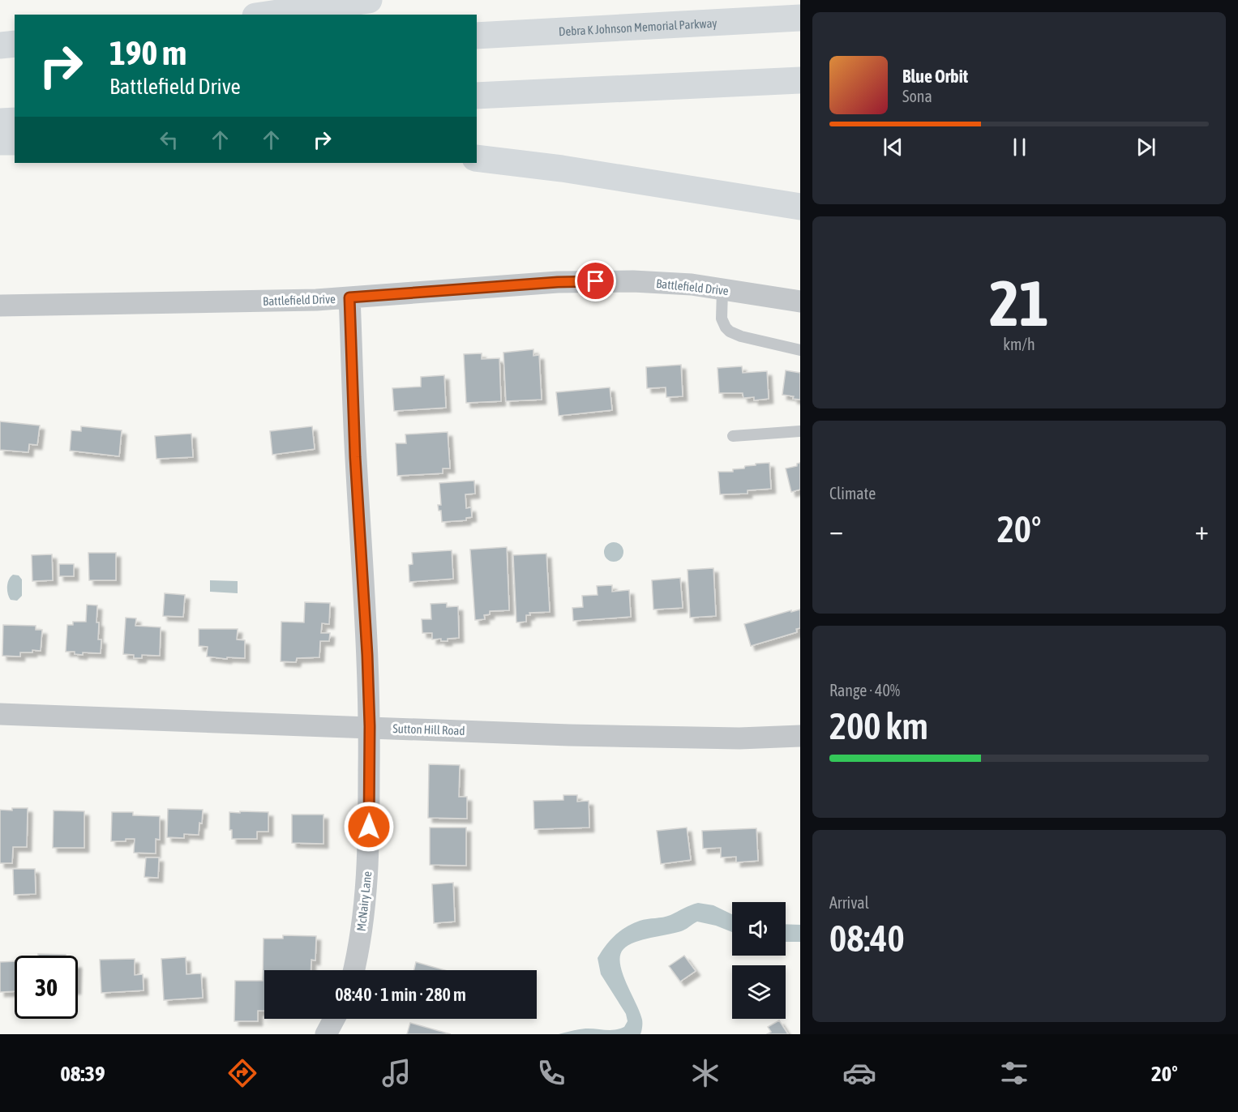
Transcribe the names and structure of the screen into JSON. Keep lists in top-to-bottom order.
{
  "streets": {
    "highway": ["Debra K Johnson Memorial Parkway"],
    "street": ["Battlefield Drive", "Sutton Hill Road", "McNairy Lane"]
  },
  "crossings": [
    ["Battlefield Drive", "McNairy Lane"],
    ["Sutton Hill Road", "McNairy Lane"]
  ],
  "page": {
    "turn": ["190 m", "Battlefield Drive"],
    "song": ["Blue Orbit", "Sona"],
    "tile": [
      ["21", "km/h"],
      "Climate",
      ["Range · 40%", "200 km"],
      ["Arrival", "08:40"]
    ],
    "heat": ["−", "20°", "+"],
    "limit": "30",
    "trip": "08:40 · 1 min · 280 m",
    "tabs": ["08:39", "20°"]
  }
}
